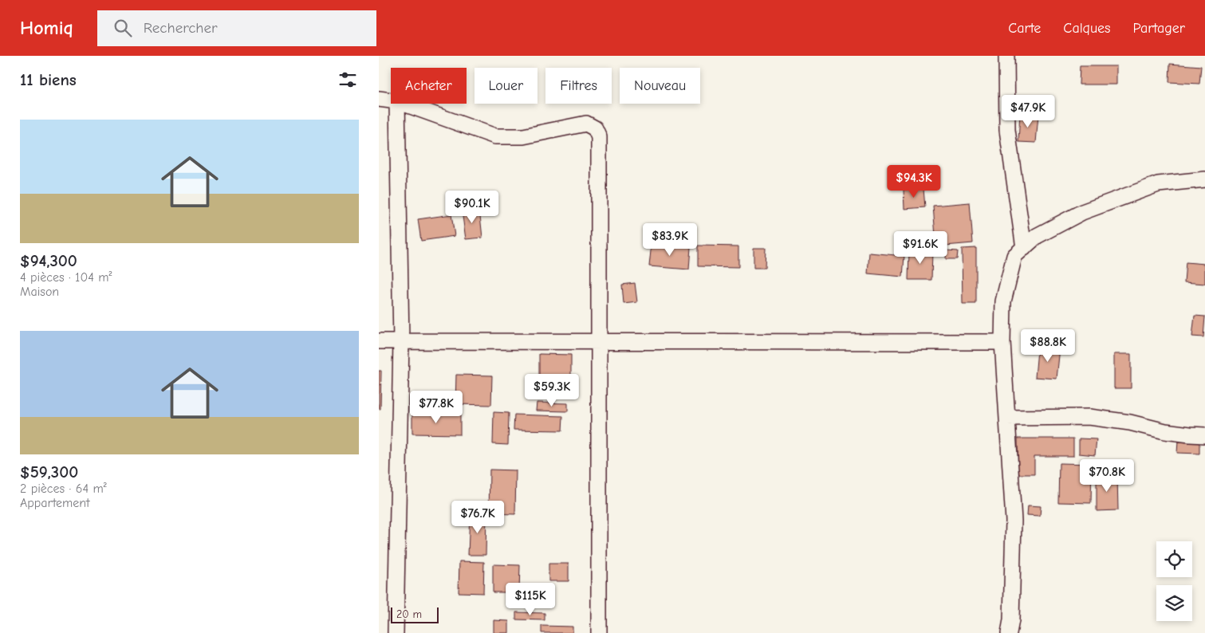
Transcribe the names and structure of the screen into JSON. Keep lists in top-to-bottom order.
{
  "scale_bar": "20 m",
  "page": {
    "header": "Homiq",
    "search": "Rechercher",
    "nav": ["Carte", "Calques", "Partager"],
    "heading": "11 biens",
    "chip": [
      "Acheter",
      "Louer",
      "Filtres",
      "Nouveau"
    ],
    "price": [
      "$47.9K",
      "$94.3K",
      "$90.1K",
      "$83.9K",
      "$91.6K",
      "$88.8K",
      "$59.3K",
      "$77.8K",
      "$70.8K",
      "$76.7K",
      "$115K"
    ],
    "list": [
      {
        "name": "$94,300",
        "note": "4 pièces · 104 m² · Maison"
      },
      {
        "name": "$59,300",
        "note": "2 pièces · 64 m² · Appartement"
      }
    ],
    "scale": "20 m"
  }
}
